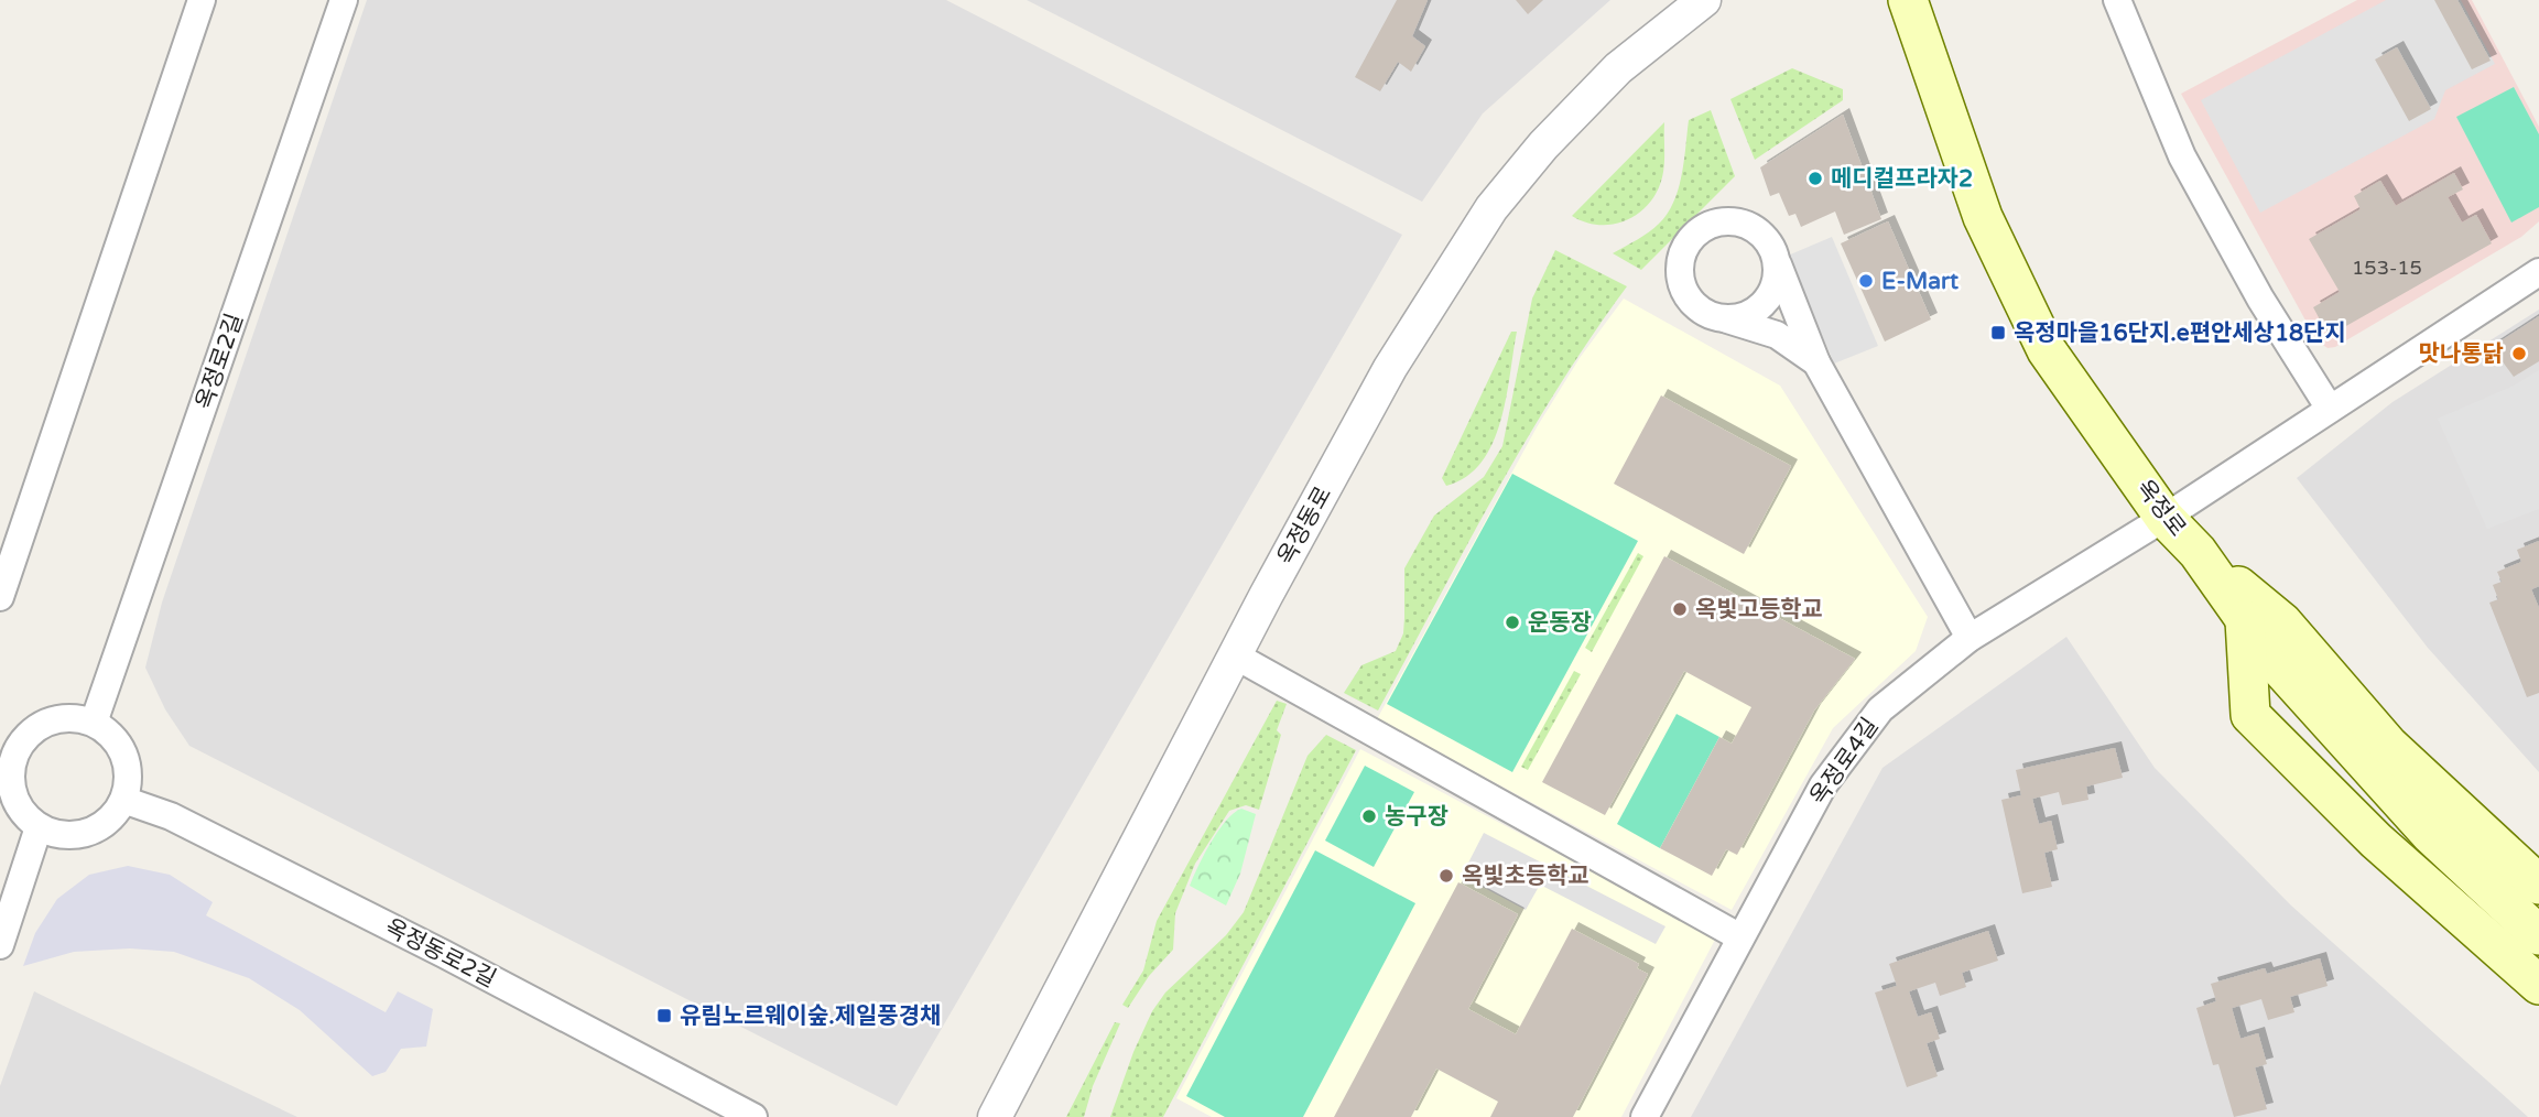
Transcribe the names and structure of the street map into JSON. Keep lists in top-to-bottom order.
{
  "streets": {
    "main road": ["옥정로"],
    "street": [
      "옥정로2길",
      "옥정동로",
      "옥정로4길",
      "옥정동로2길"
    ]
  },
  "crossings": [
    ["옥정로2길", "옥정동로2길"],
    ["옥정로", "옥정로4길"]
  ],
  "places": {
    "other": [
      "메디컬프라자2",
      "E-Mart",
      "맛나통닭",
      "옥빛고등학교",
      "운동장",
      "농구장",
      "옥빛초등학교"
    ],
    "transit": ["옥정마을16단지.e편안세상18단지", "유림노르웨이숲.제일풍경채"]
  },
  "house_numbers": ["153-15"]
}
